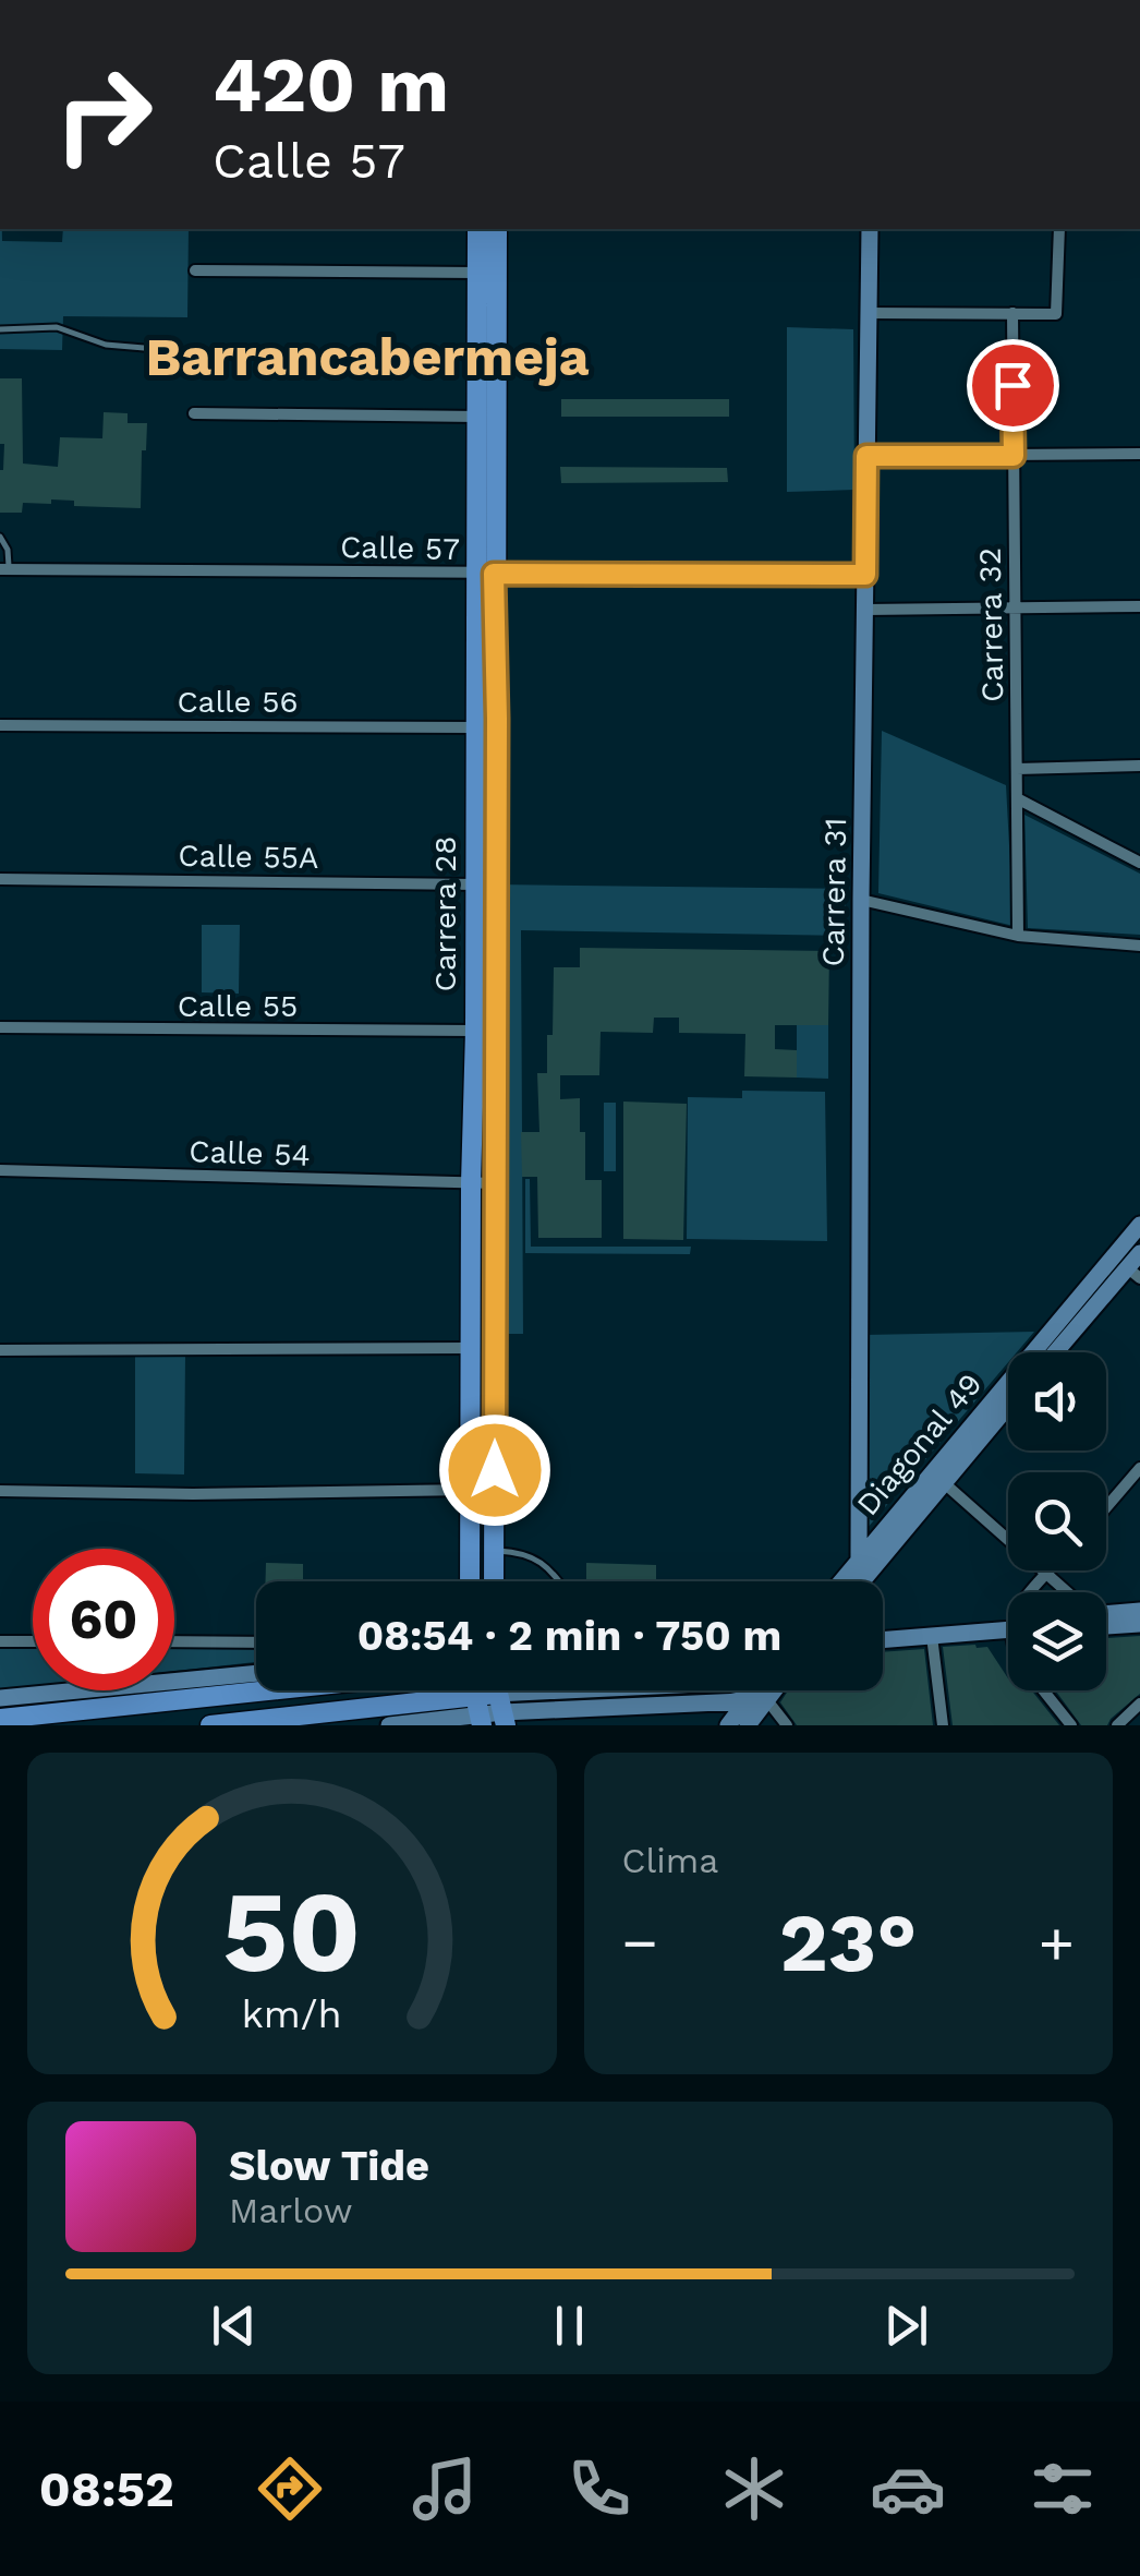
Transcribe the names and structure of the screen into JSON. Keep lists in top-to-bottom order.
{
  "streets": {
    "main road": ["Carrera 28"],
    "street": [
      "Calle 57",
      "Carrera 32",
      "Calle 56",
      "Calle 55A",
      "Carrera 31",
      "Calle 55",
      "Calle 54",
      "Diagonal 49"
    ]
  },
  "crossings": [
    ["Calle 57", "Carrera 31"],
    ["Calle 57", "Carrera 28"],
    ["Calle 56", "Carrera 28"],
    ["Calle 55A", "Carrera 28"],
    ["Carrera 31", "Diagonal 49"],
    ["Carrera 28", "Calle 55"],
    ["Carrera 28", "Calle 54"]
  ],
  "districts": ["Barrancabermeja"],
  "page": {
    "turn": ["420 m", "Calle 57"],
    "limit": "60",
    "trip": "08:54 · 2 min · 750 m",
    "tile": "Clima",
    "heat": ["−", "23°", "+"],
    "song": ["Slow Tide", "Marlow"],
    "tabs": "08:52",
    "gauge": ["50", "km/h"]
  }
}
